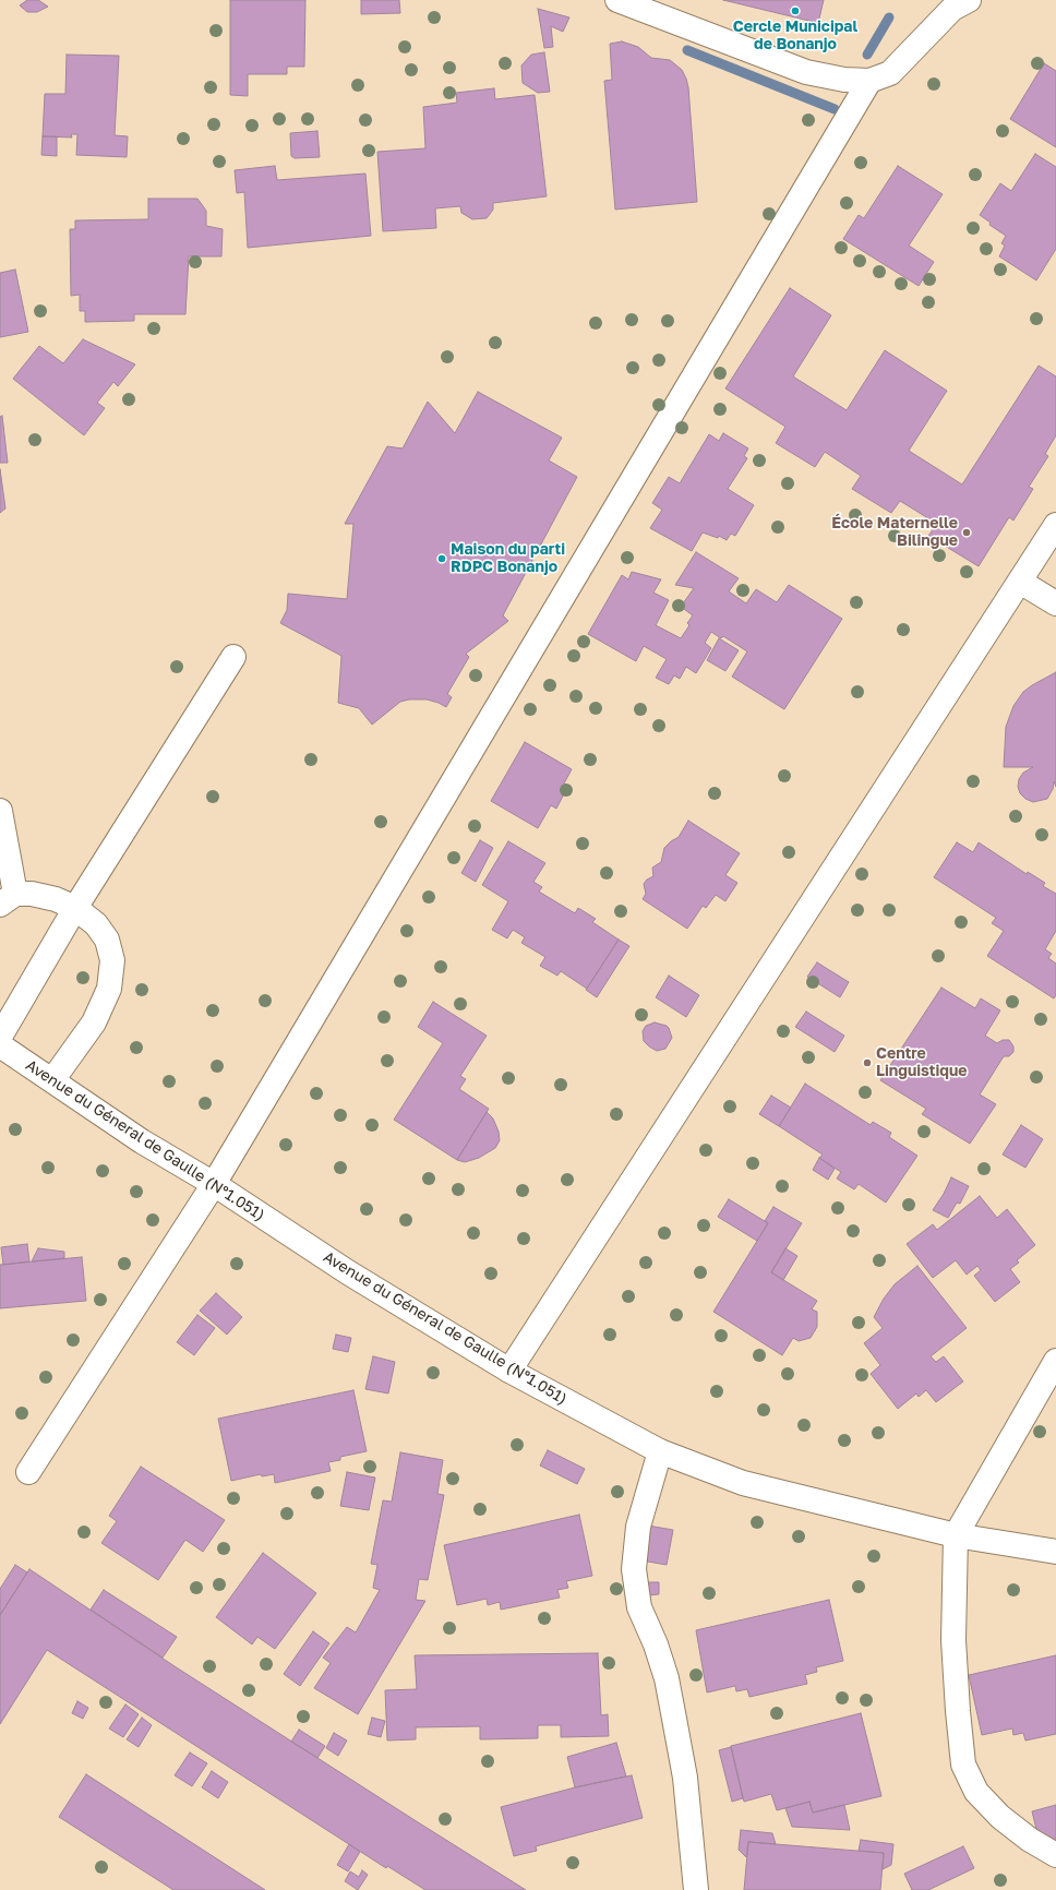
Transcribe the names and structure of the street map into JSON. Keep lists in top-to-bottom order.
{
  "streets": {
    "street": ["Avenue du Géneral de Gaulle (N°1.051)"]
  },
  "places": [
    "Cercle Municipal de Bonanjo",
    "École Maternelle Bilingue",
    "Maison du parti RDPC Bonanjo",
    "Centre Linguistique"
  ]
}
